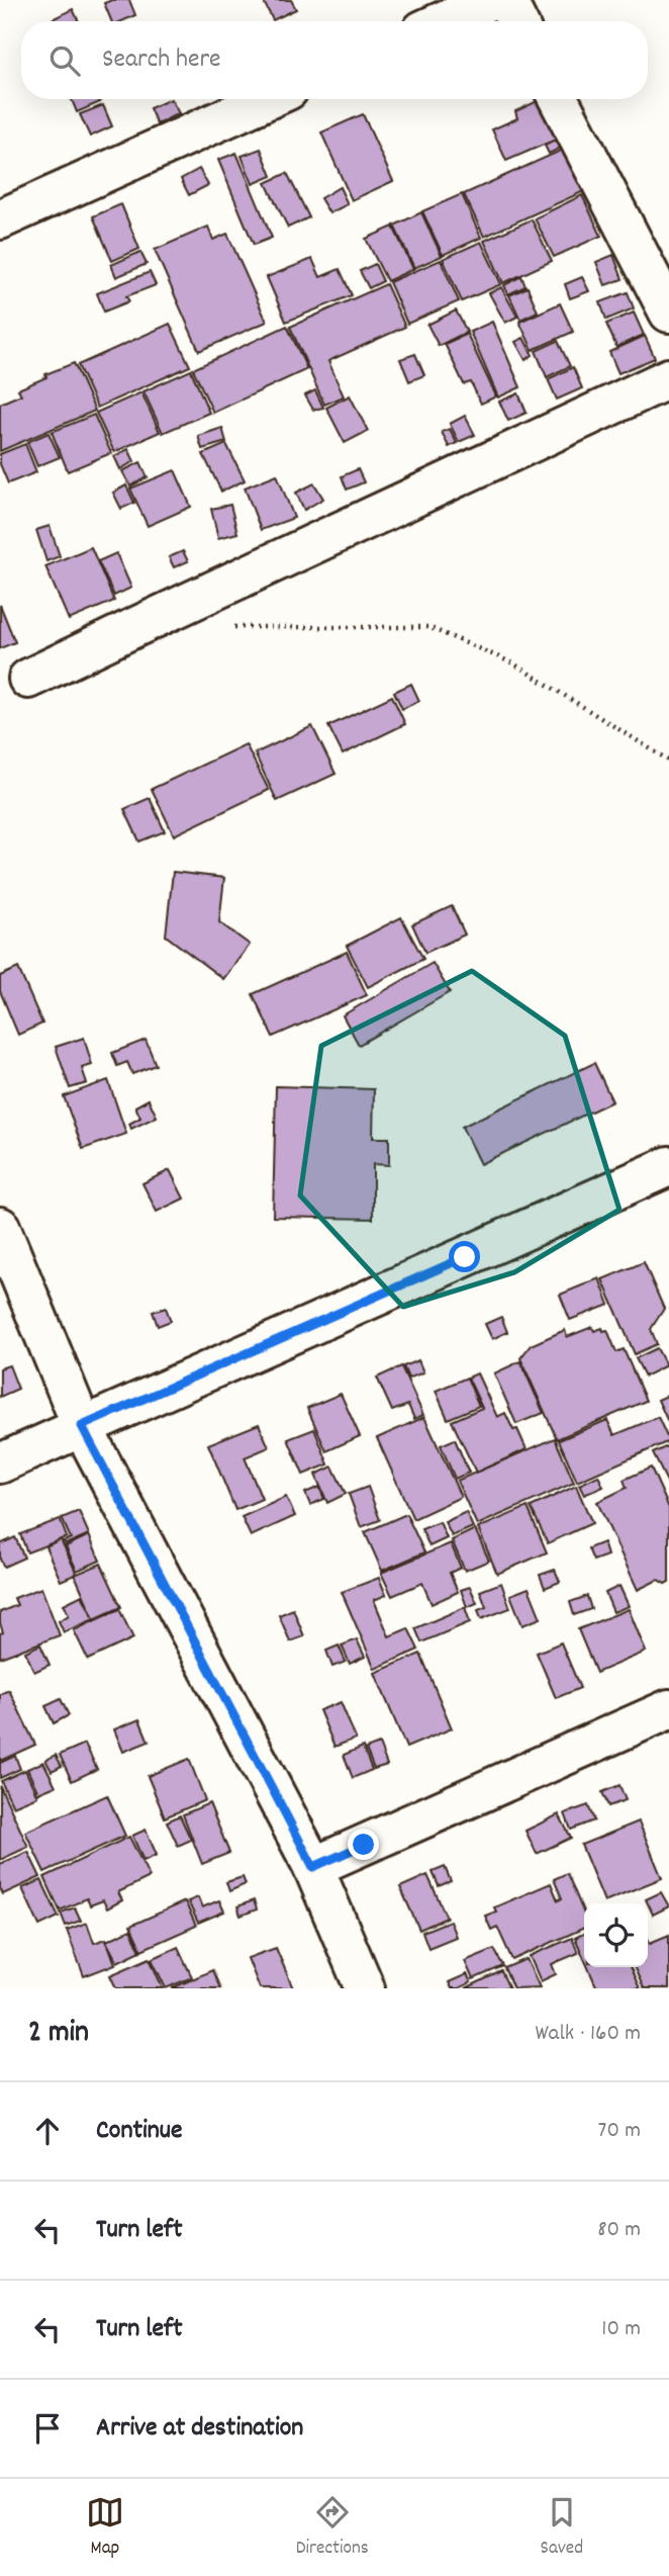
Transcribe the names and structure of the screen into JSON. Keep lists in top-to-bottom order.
{
  "page": {
    "search": "Search here",
    "heading": ["2 min", "Walk · 160 m"],
    "list": [
      ["Continue", "70 m"],
      ["Turn left", "80 m"],
      ["Turn left", "10 m"],
      "Arrive at destination"
    ],
    "nav": ["Map", "Directions", "Saved"]
  }
}
